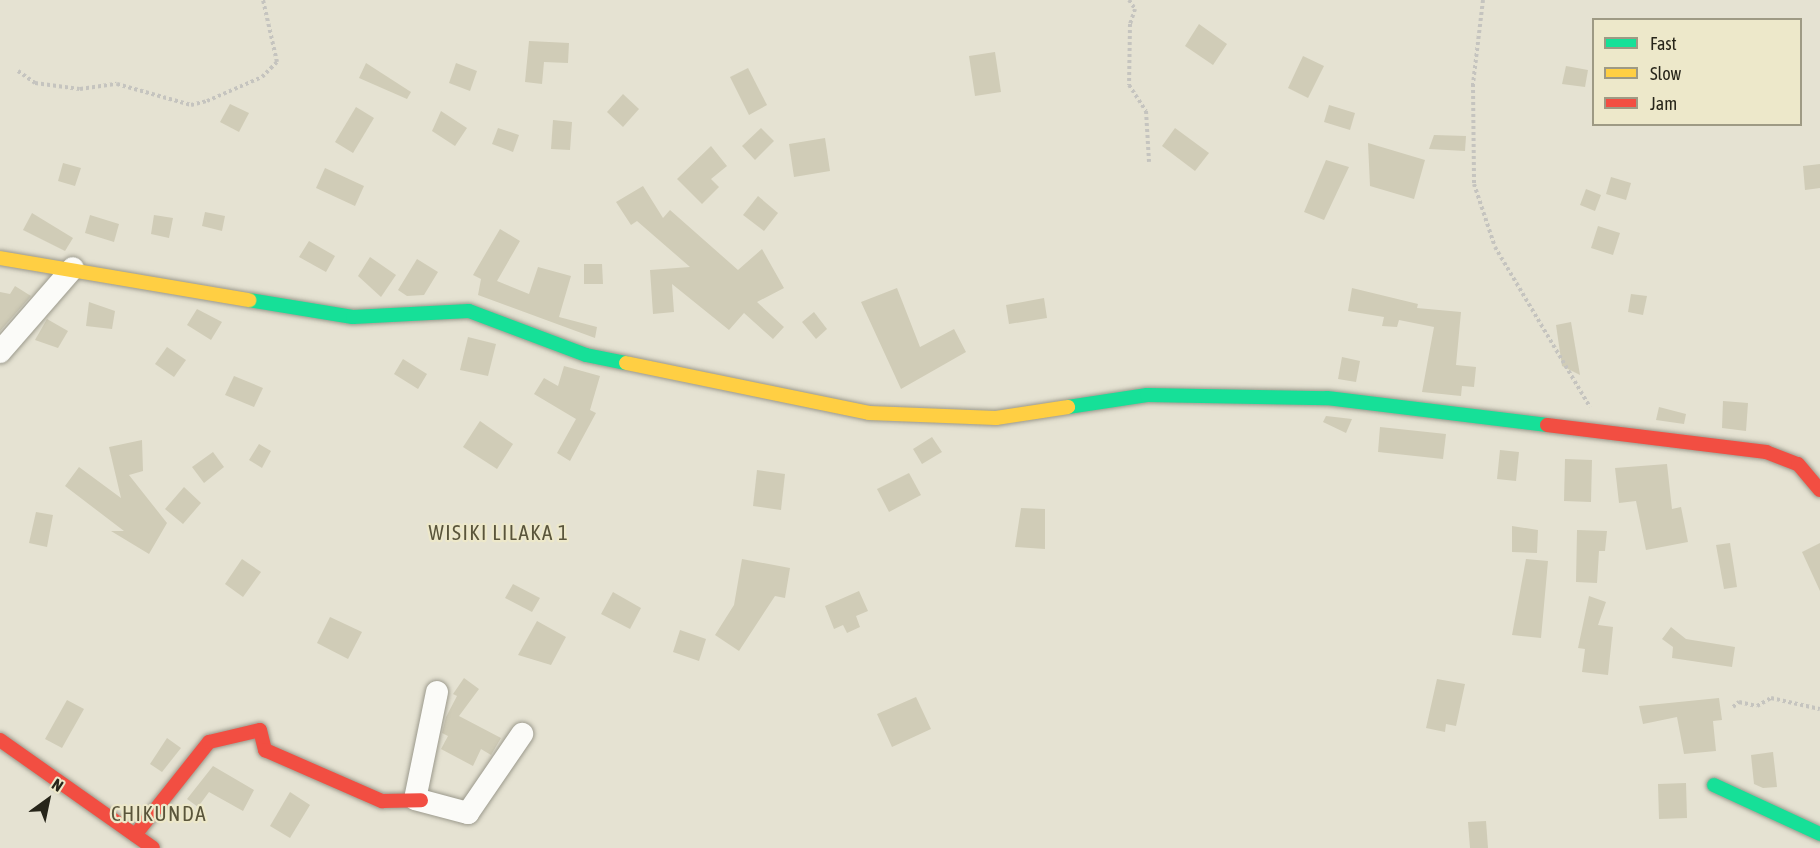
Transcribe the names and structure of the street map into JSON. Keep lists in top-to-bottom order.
{
  "districts": ["WISIKI LILAKA 1", "CHIKUNDA"],
  "legend": ["Fast", "Slow", "Jam"],
  "north": "top right"
}
